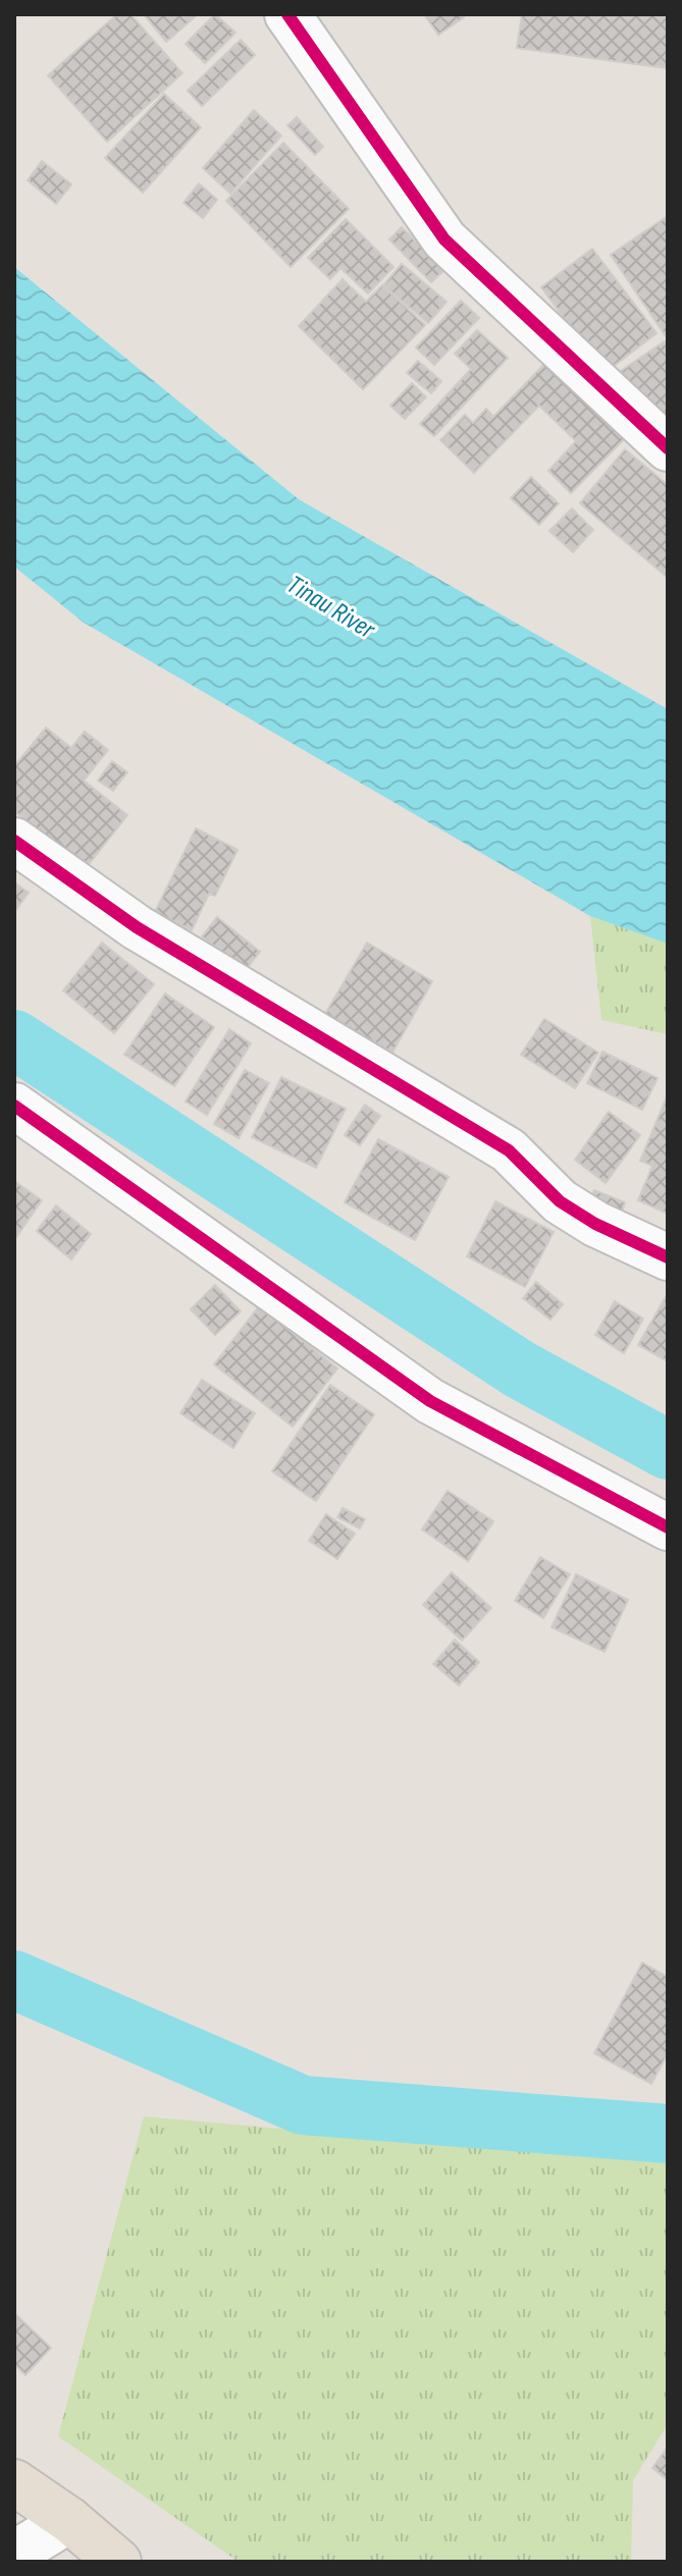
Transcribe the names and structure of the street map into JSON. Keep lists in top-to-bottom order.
{
  "water": ["Tinau River"]
}
